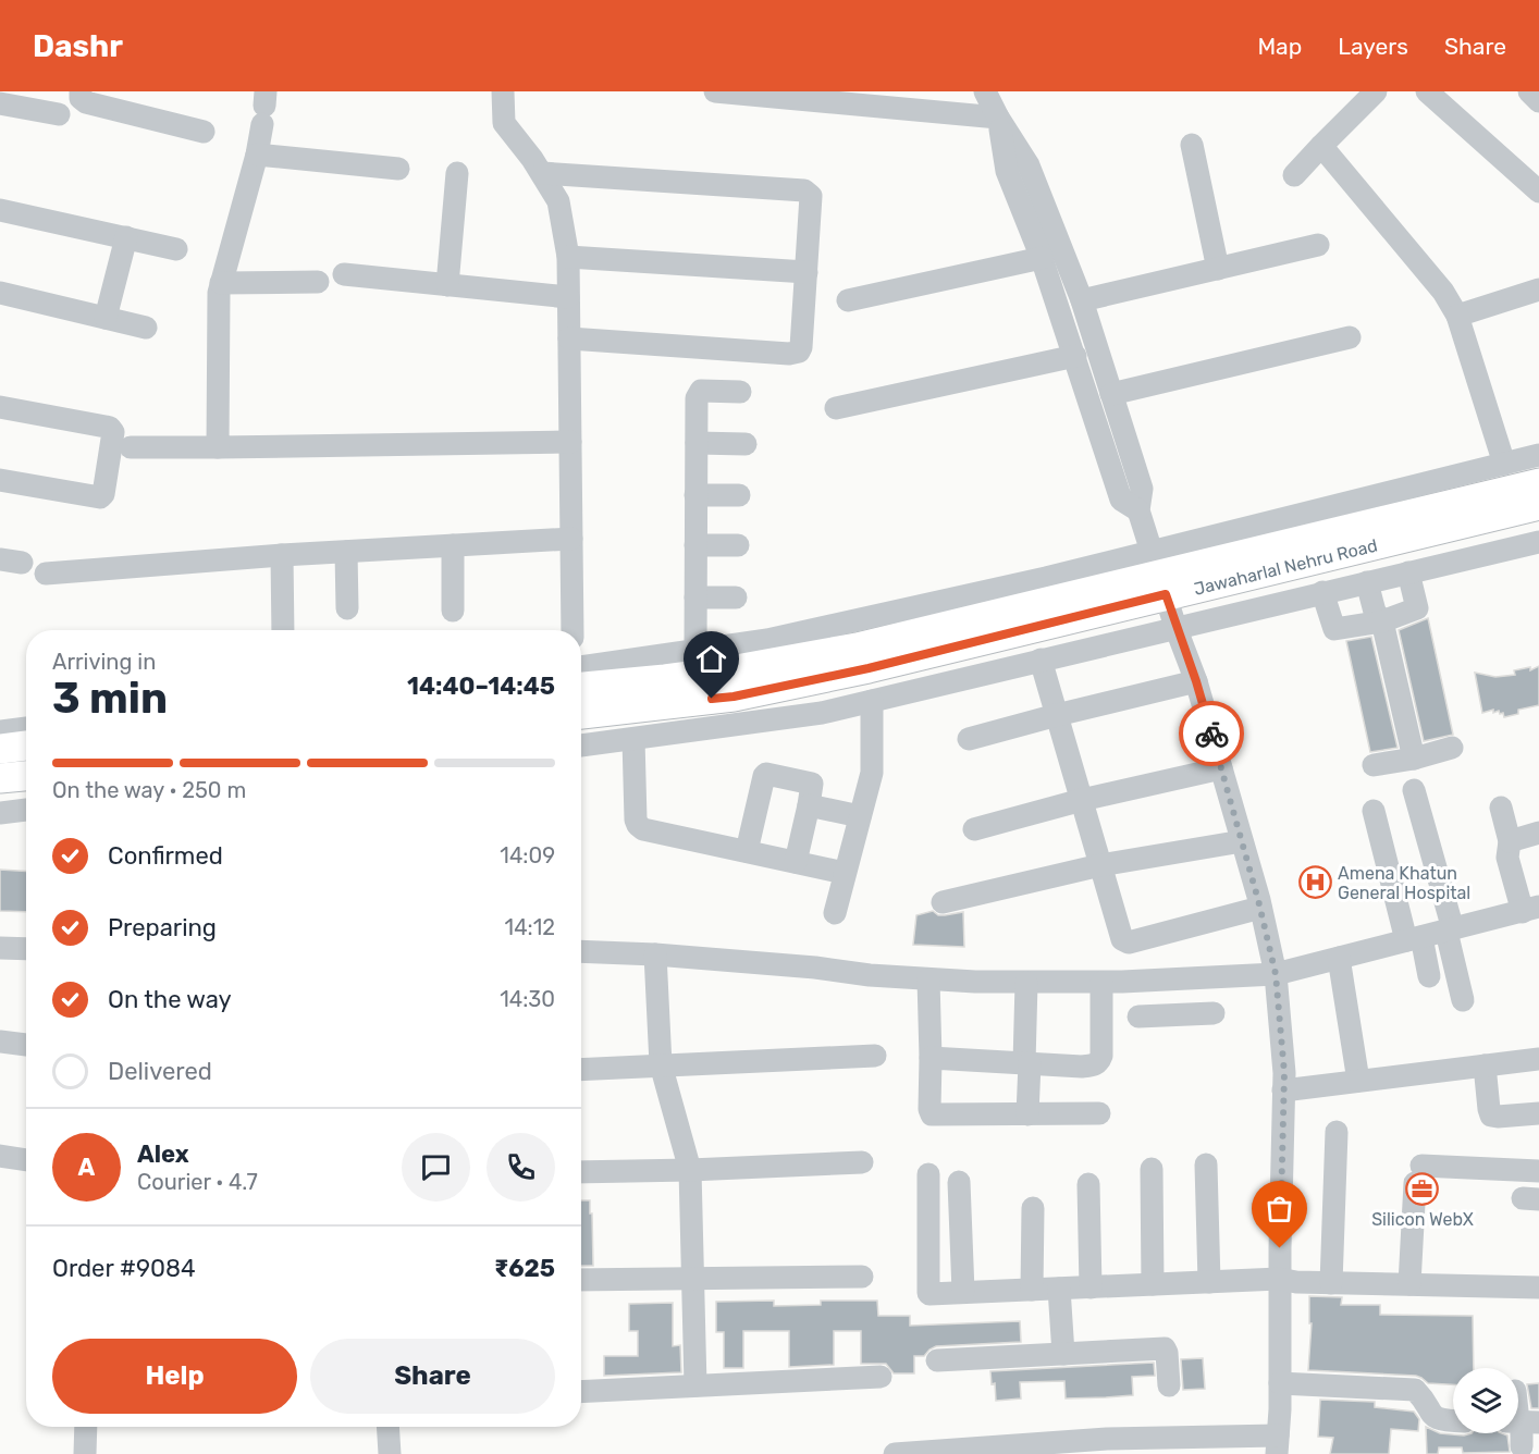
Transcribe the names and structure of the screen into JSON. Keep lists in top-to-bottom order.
{
  "streets": {
    "main road": ["Jawaharlal Nehru Road"]
  },
  "places": {
    "hospital": ["Amena Khatun General Hospital"],
    "office": ["Silicon WebX"]
  },
  "page": {
    "header": "Dashr",
    "nav": ["Map", "Layers", "Share"],
    "heading": ["3 min", "Arriving in", "14:40–14:45"],
    "panel": [
      "Alex",
      "Courier · 4.7",
      "Order #9084",
      "₹625"
    ],
    "bar": "On the way · 250 m",
    "list": [
      ["Confirmed", "14:09"],
      ["Preparing", "14:12"],
      ["On the way", "14:30"],
      "Delivered"
    ],
    "round": "A",
    "buttons": ["Help", "Share"]
  }
}
